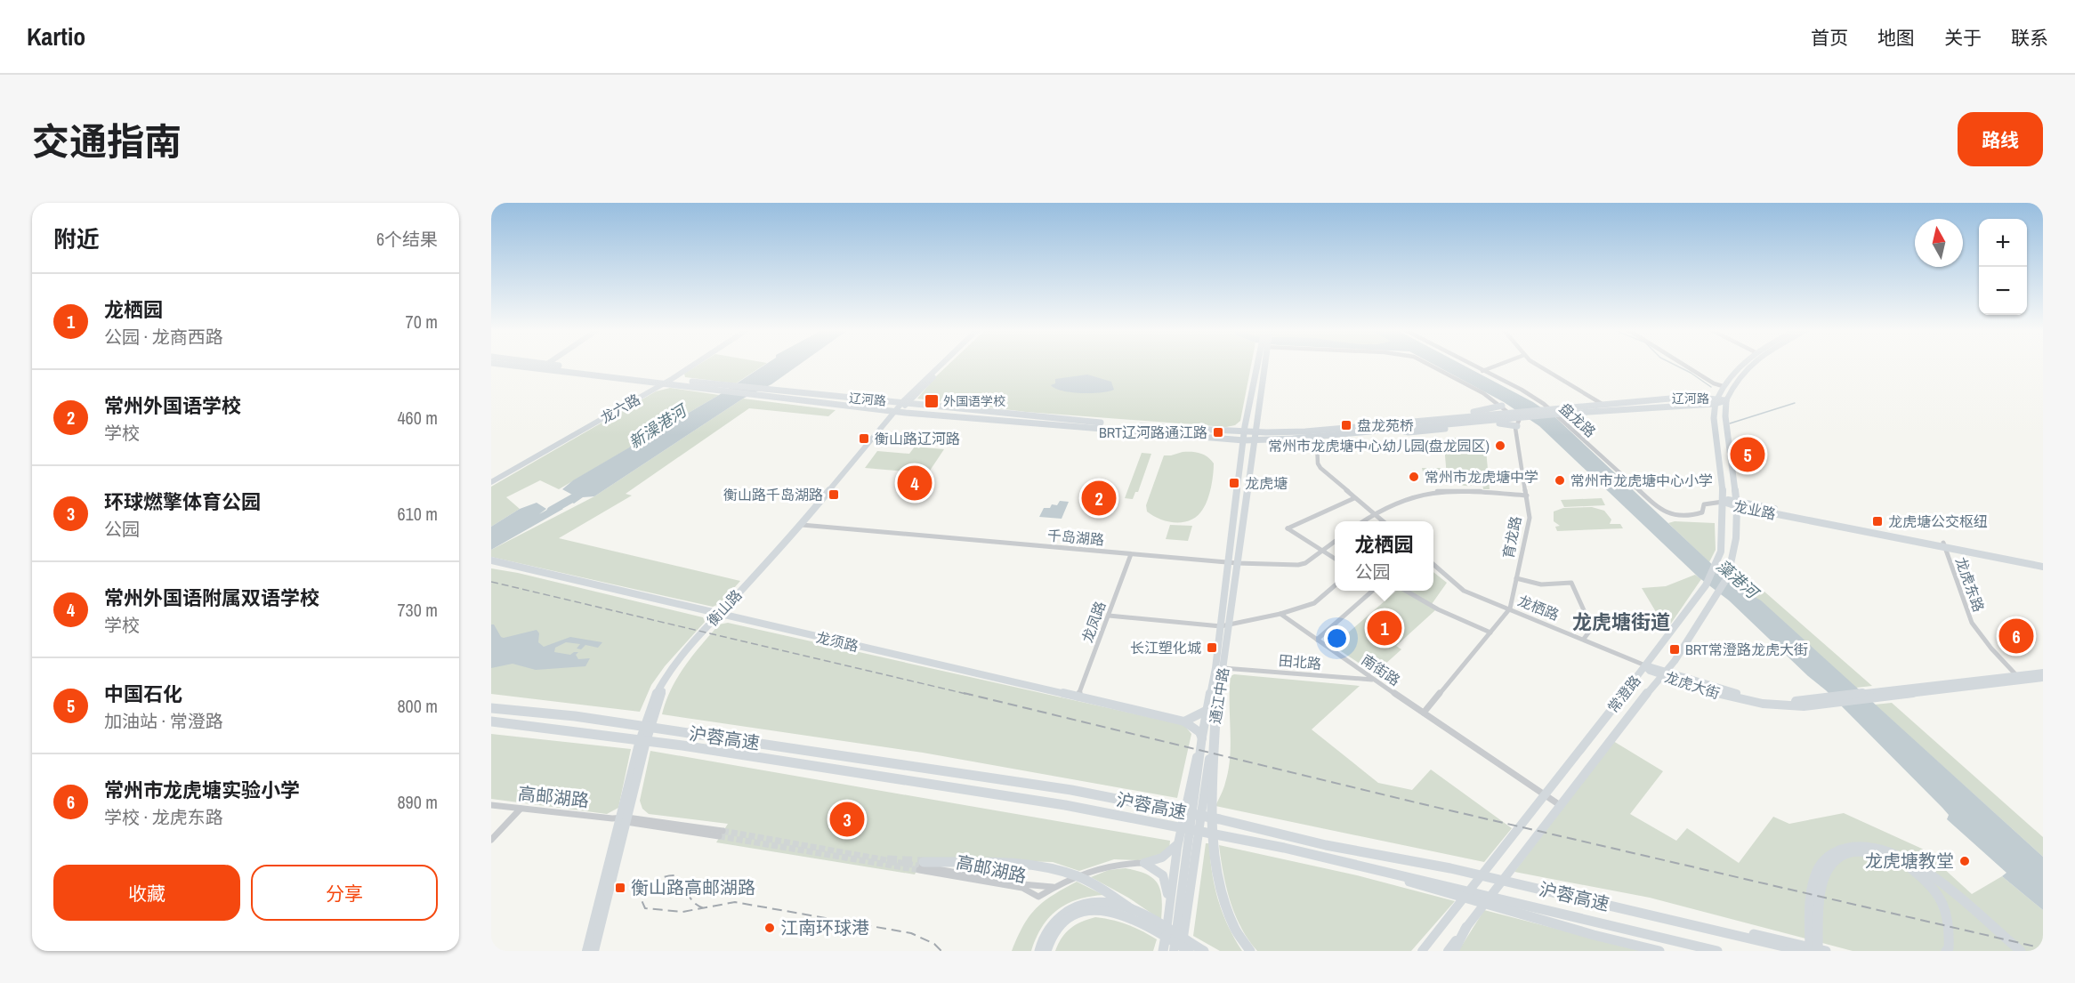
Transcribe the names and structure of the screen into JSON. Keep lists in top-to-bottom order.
{
  "streets": {
    "highway": ["沪蓉高速"],
    "main road": ["辽河路", "常澄路", "通江中路"],
    "street": [
      "龙六路",
      "盘龙路",
      "龙业路",
      "千岛湖路",
      "育龙路",
      "龙虎东路",
      "衡山路",
      "龙栖路",
      "龙凤路",
      "龙须路",
      "田北路",
      "南街路",
      "龙虎大街",
      "高邮湖路"
    ]
  },
  "crossings": [
    ["辽河路", "龙六路"],
    ["辽河路", "衡山路"],
    ["辽河路", "常澄路"],
    ["辽河路", "通江中路"],
    ["盘龙路", "龙业路"],
    ["盘龙路", "常澄路"],
    ["龙业路", "龙虎东路"],
    ["龙业路", "常澄路"],
    ["千岛湖路", "衡山路"],
    ["千岛湖路", "龙凤路"],
    ["千岛湖路", "通江中路"],
    ["育龙路", "龙栖路"],
    ["育龙路", "南街路"],
    ["龙虎东路", "龙虎大街"],
    ["衡山路", "龙须路"],
    ["衡山路", "高邮湖路"],
    ["龙栖路", "龙虎大街"],
    ["龙栖路", "常澄路"],
    ["龙凤路", "龙须路"],
    ["田北路", "南街路"],
    ["田北路", "通江中路"],
    ["南街路", "常澄路"],
    ["龙虎大街", "常澄路"]
  ],
  "districts": ["龙虎塘街道"],
  "water": ["新澡港河", "藻港河"],
  "places": {
    "transit": [
      "外国语学校",
      "盘龙苑桥",
      "BRT辽河路通江路",
      "衡山路辽河路",
      "龙虎塘",
      "衡山路千岛湖路",
      "龙虎塘公交枢纽",
      "长江塑化城",
      "BRT常澄路龙虎大街",
      "衡山路高邮湖路"
    ],
    "other": [
      "常州市龙虎塘中心幼儿园(盘龙园区)",
      "常州市龙虎塘中学",
      "常州市龙虎塘中心小学",
      "龙虎塘教堂",
      "江南环球港"
    ]
  },
  "north": "top",
  "page": {
    "header": "Kartio",
    "nav": [
      "首页",
      "地图",
      "关于",
      "联系"
    ],
    "title": "交通指南",
    "buttons": [
      "路线",
      ["收藏", "分享"]
    ],
    "heading": ["附近", "6个结果"],
    "map_buttons": ["+", "−"],
    "list": [
      {
        "mark": "1",
        "name": "龙栖园",
        "note": "公园 · 龙商西路",
        "value": "70 m"
      },
      {
        "mark": "2",
        "name": "常州外国语学校",
        "note": "学校",
        "value": "460 m"
      },
      {
        "mark": "3",
        "name": "环球燃擎体育公园",
        "note": "公园",
        "value": "610 m"
      },
      {
        "mark": "4",
        "name": "常州外国语附属双语学校",
        "note": "学校",
        "value": "730 m"
      },
      {
        "mark": "5",
        "name": "中国石化",
        "note": "加油站 · 常澄路",
        "value": "800 m"
      },
      {
        "mark": "6",
        "name": "常州市龙虎塘实验小学",
        "note": "学校 · 龙虎东路",
        "value": "890 m"
      }
    ],
    "pins": [
      "5",
      "4",
      "2",
      "1",
      "6",
      "3"
    ],
    "popup": ["龙栖园", "公园"]
  }
}
